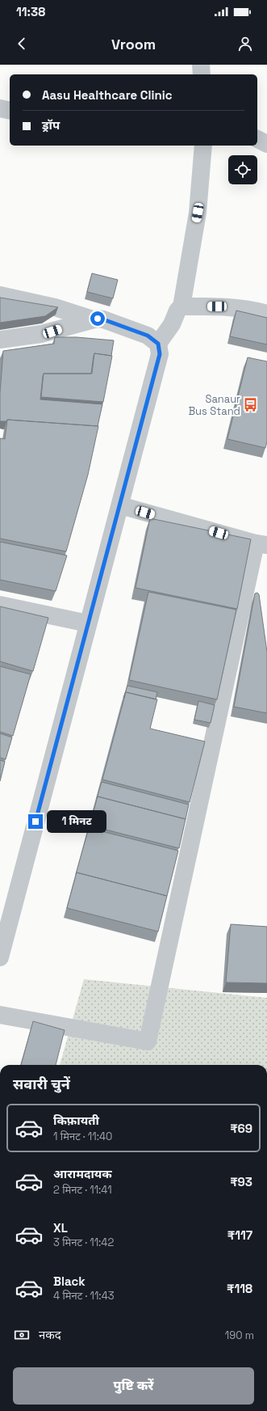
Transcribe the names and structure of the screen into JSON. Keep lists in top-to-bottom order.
{
  "places": {
    "bus stop": ["Sanaur Bus Stand"]
  },
  "page": {
    "status": "11:38",
    "header": "Vroom",
    "banner": ["Aasu Healthcare Clinic", "ड्रॉप"],
    "bubble": "1 मिनट",
    "heading": "सवारी चुनें",
    "list": [
      {
        "name": "किफ़ायती",
        "note": "1 मिनट · 11:40",
        "value": "₹69"
      },
      {
        "name": "आरामदायक",
        "note": "2 मिनट · 11:41",
        "value": "₹93"
      },
      {
        "name": "XL",
        "note": "3 मिनट · 11:42",
        "value": "₹117"
      },
      {
        "name": "Black",
        "note": "4 मिनट · 11:43",
        "value": "₹118"
      }
    ],
    "pay": ["नकद", "190 m"],
    "buttons": "पुष्टि करें"
  }
}
